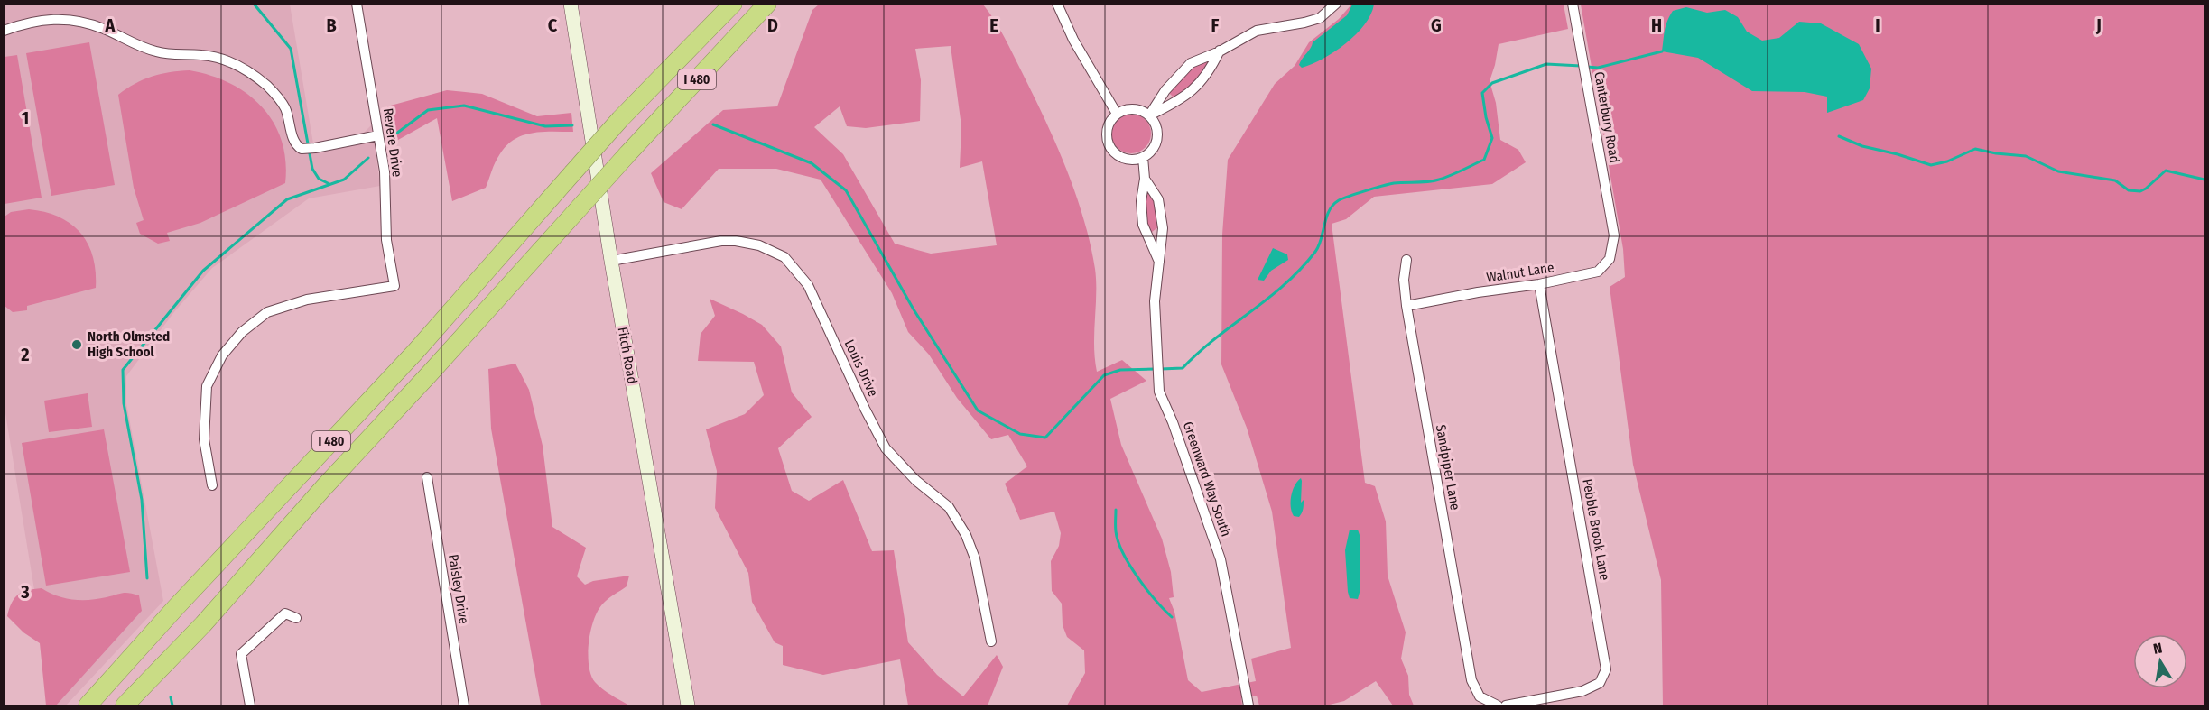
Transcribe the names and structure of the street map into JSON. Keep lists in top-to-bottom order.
{
  "streets": {
    "highway": ["I 480"],
    "street": [
      "Canterbury Road",
      "Revere Drive",
      "Walnut Lane",
      "Fitch Road",
      "Louis Drive",
      "Sandpiper Lane",
      "Greenward Way South",
      "Pebble Brook Lane",
      "Paisley Drive"
    ]
  },
  "crossings": [
    ["Canterbury Road", "Walnut Lane"],
    ["Walnut Lane", "Sandpiper Lane"],
    ["Walnut Lane", "Pebble Brook Lane"],
    ["Fitch Road", "Louis Drive"]
  ],
  "places": ["North Olmsted High School"],
  "north": "top",
  "grid": {
    "columns": [
      "A",
      "B",
      "C",
      "D",
      "E",
      "F",
      "G",
      "H",
      "I",
      "J"
    ],
    "rows": ["1", "2", "3"]
  }
}
